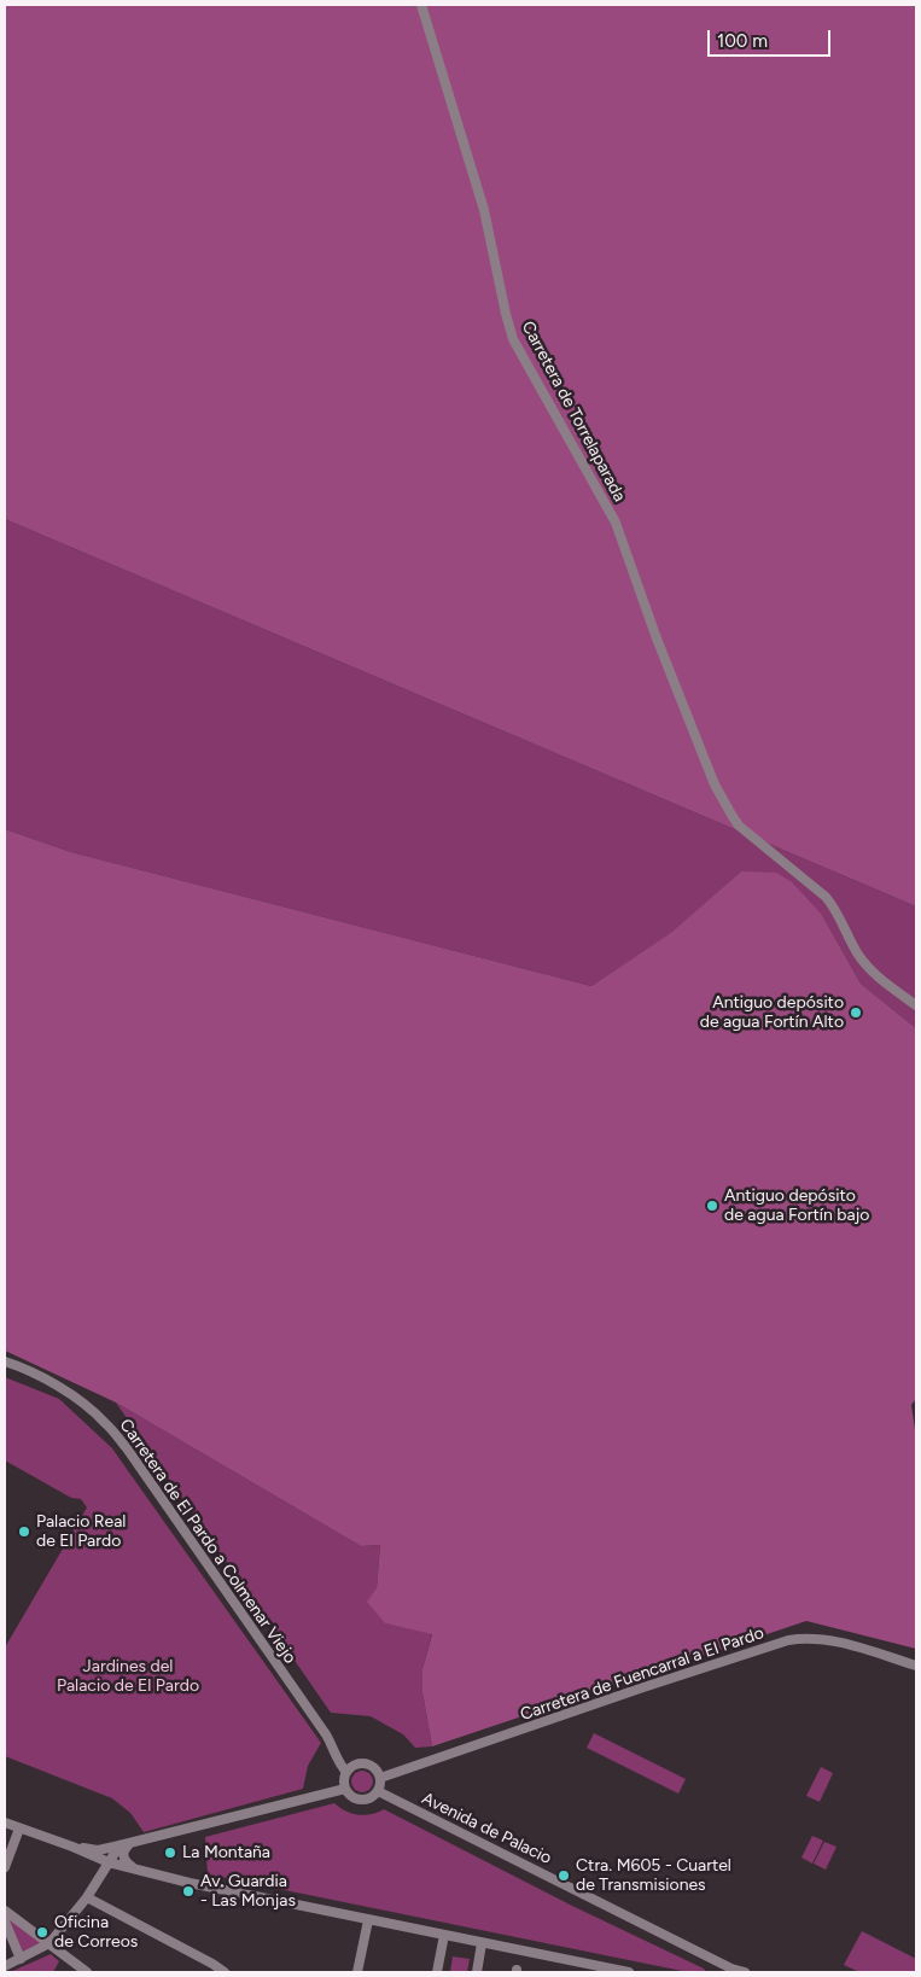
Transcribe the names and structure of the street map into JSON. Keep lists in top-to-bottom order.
{
  "streets": {
    "street": [
      "Carretera de Torrelaparada",
      "Carretera de El Pardo a Colmenar Viejo",
      "Carretera de Fuencarral a El Pardo",
      "Avenida de Palacio"
    ]
  },
  "crossings": [
    ["Carretera de Fuencarral a El Pardo", "Avenida de Palacio"]
  ],
  "parks": ["Jardines del Palacio de El Pardo"],
  "places": [
    "Antiguo depósito de agua Fortín Alto",
    "Antiguo depósito de agua Fortín bajo",
    "Palacio Real de El Pardo",
    "La Montaña",
    "Ctra. M605 - Cuartel de Transmisiones",
    "Av. Guardia - Las Monjas",
    "Oficina de Correos"
  ],
  "scale_bar": "100 m"
}
